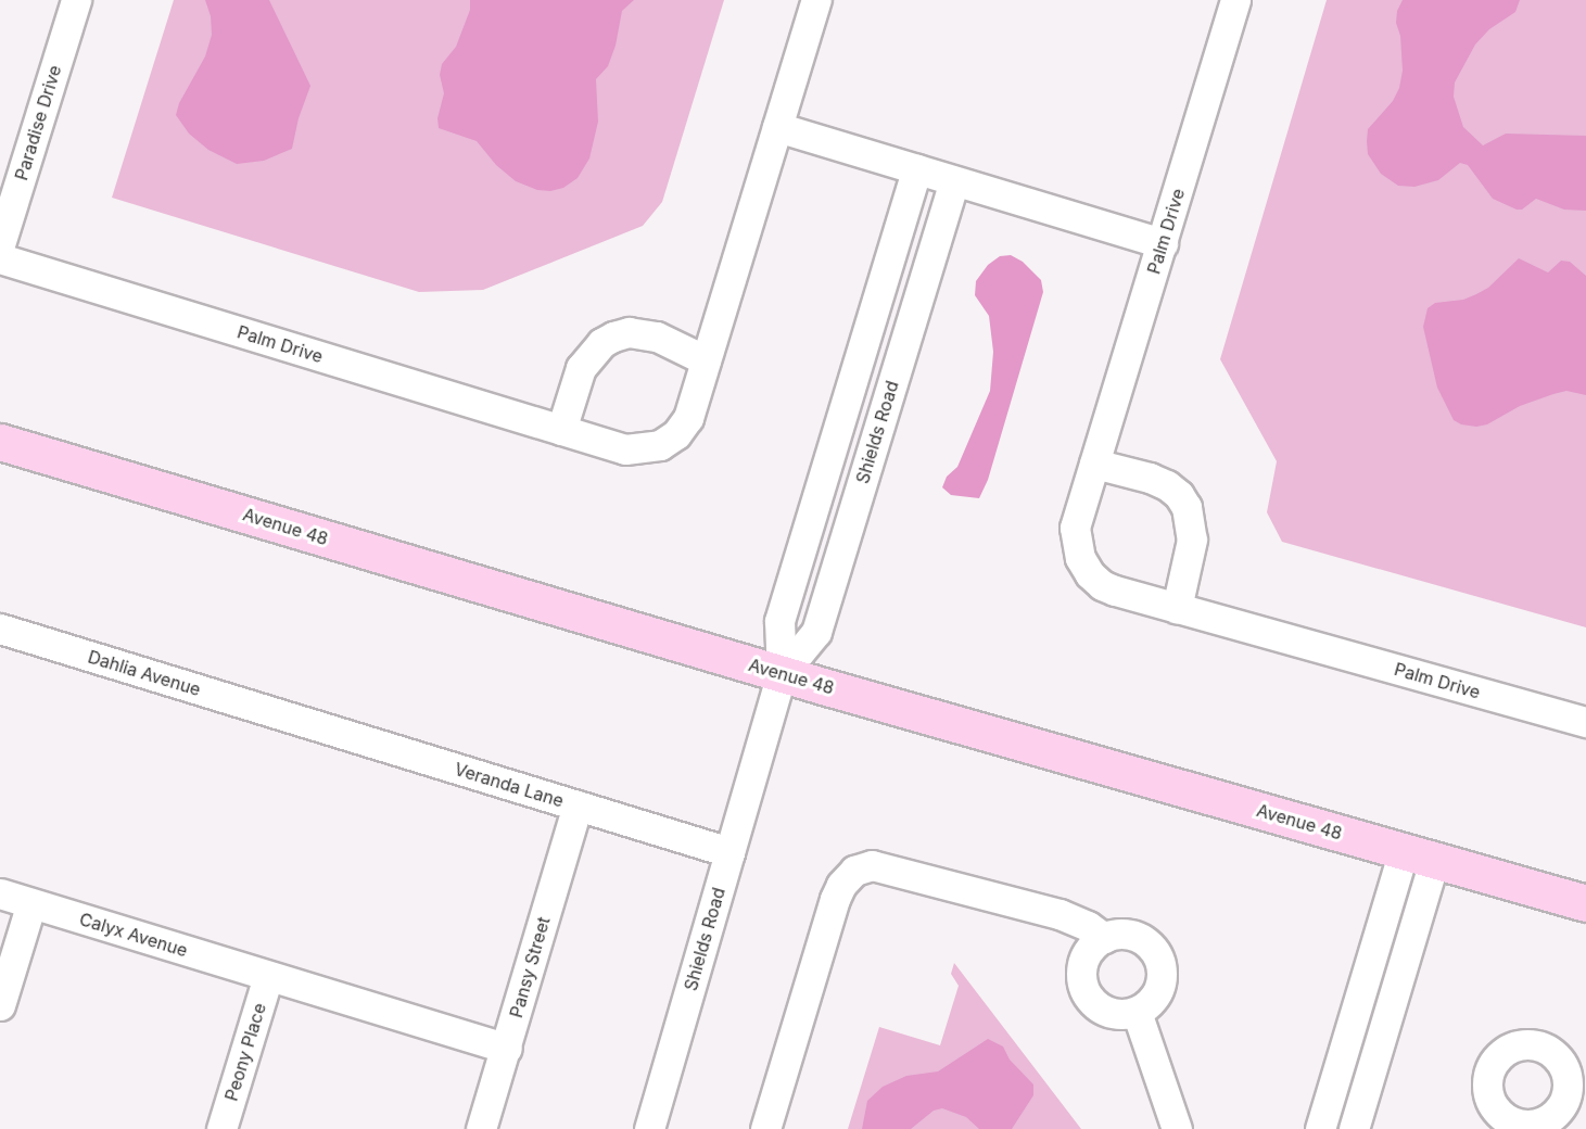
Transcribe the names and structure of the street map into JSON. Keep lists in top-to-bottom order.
{
  "streets": {
    "main road": ["Avenue 48"],
    "street": [
      "Paradise Drive",
      "Palm Drive",
      "Shields Road",
      "Dahlia Avenue",
      "Veranda Lane",
      "Calyx Avenue",
      "Pansy Street",
      "Peony Place"
    ]
  },
  "crossings": [
    ["Shields Road", "Avenue 48"],
    ["Shields Road", "Veranda Lane"],
    ["Dahlia Avenue", "Veranda Lane"],
    ["Veranda Lane", "Pansy Street"],
    ["Calyx Avenue", "Pansy Street"],
    ["Calyx Avenue", "Peony Place"]
  ]
}
